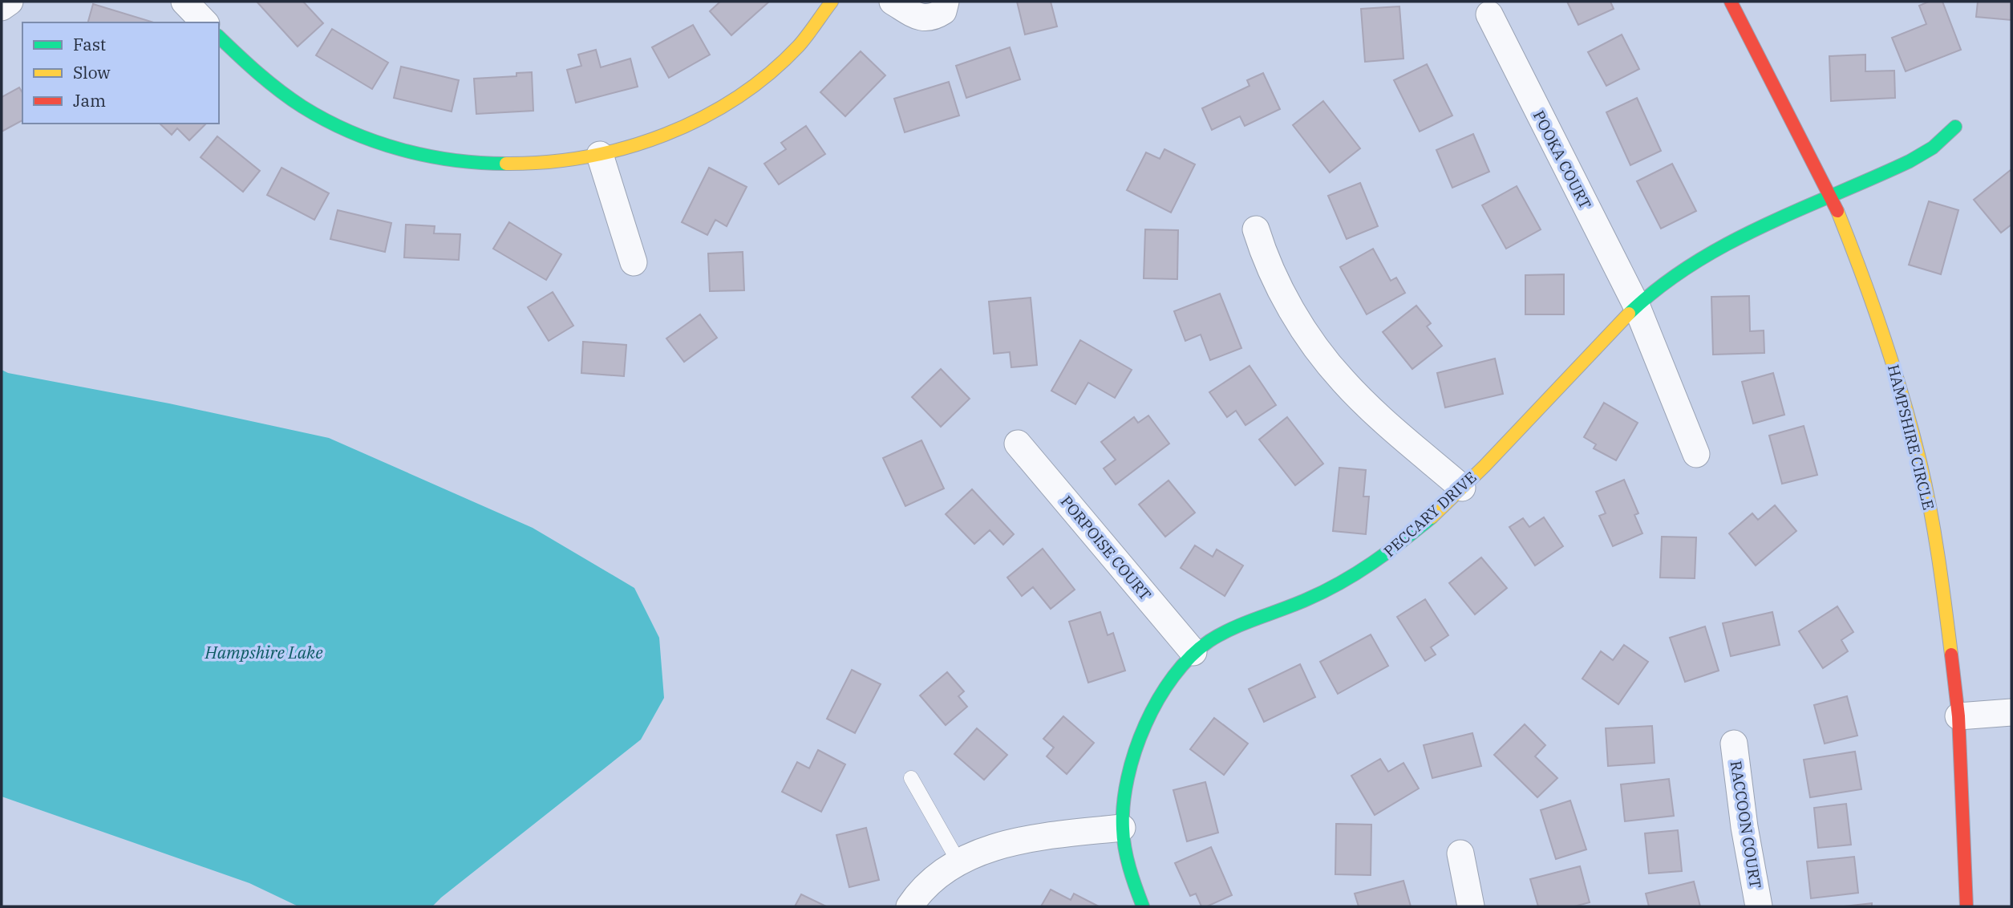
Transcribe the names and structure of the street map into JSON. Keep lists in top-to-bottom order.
{
  "streets": {
    "street": [
      "POOKA COURT",
      "HAMPSHIRE CIRCLE",
      "PECCARY DRIVE",
      "PORPOISE COURT",
      "RACCOON COURT"
    ]
  },
  "crossings": [
    ["POOKA COURT", "PECCARY DRIVE"],
    ["HAMPSHIRE CIRCLE", "PECCARY DRIVE"],
    ["PECCARY DRIVE", "PORPOISE COURT"]
  ],
  "water": ["Hampshire Lake"],
  "legend": ["Fast", "Slow", "Jam"]
}
